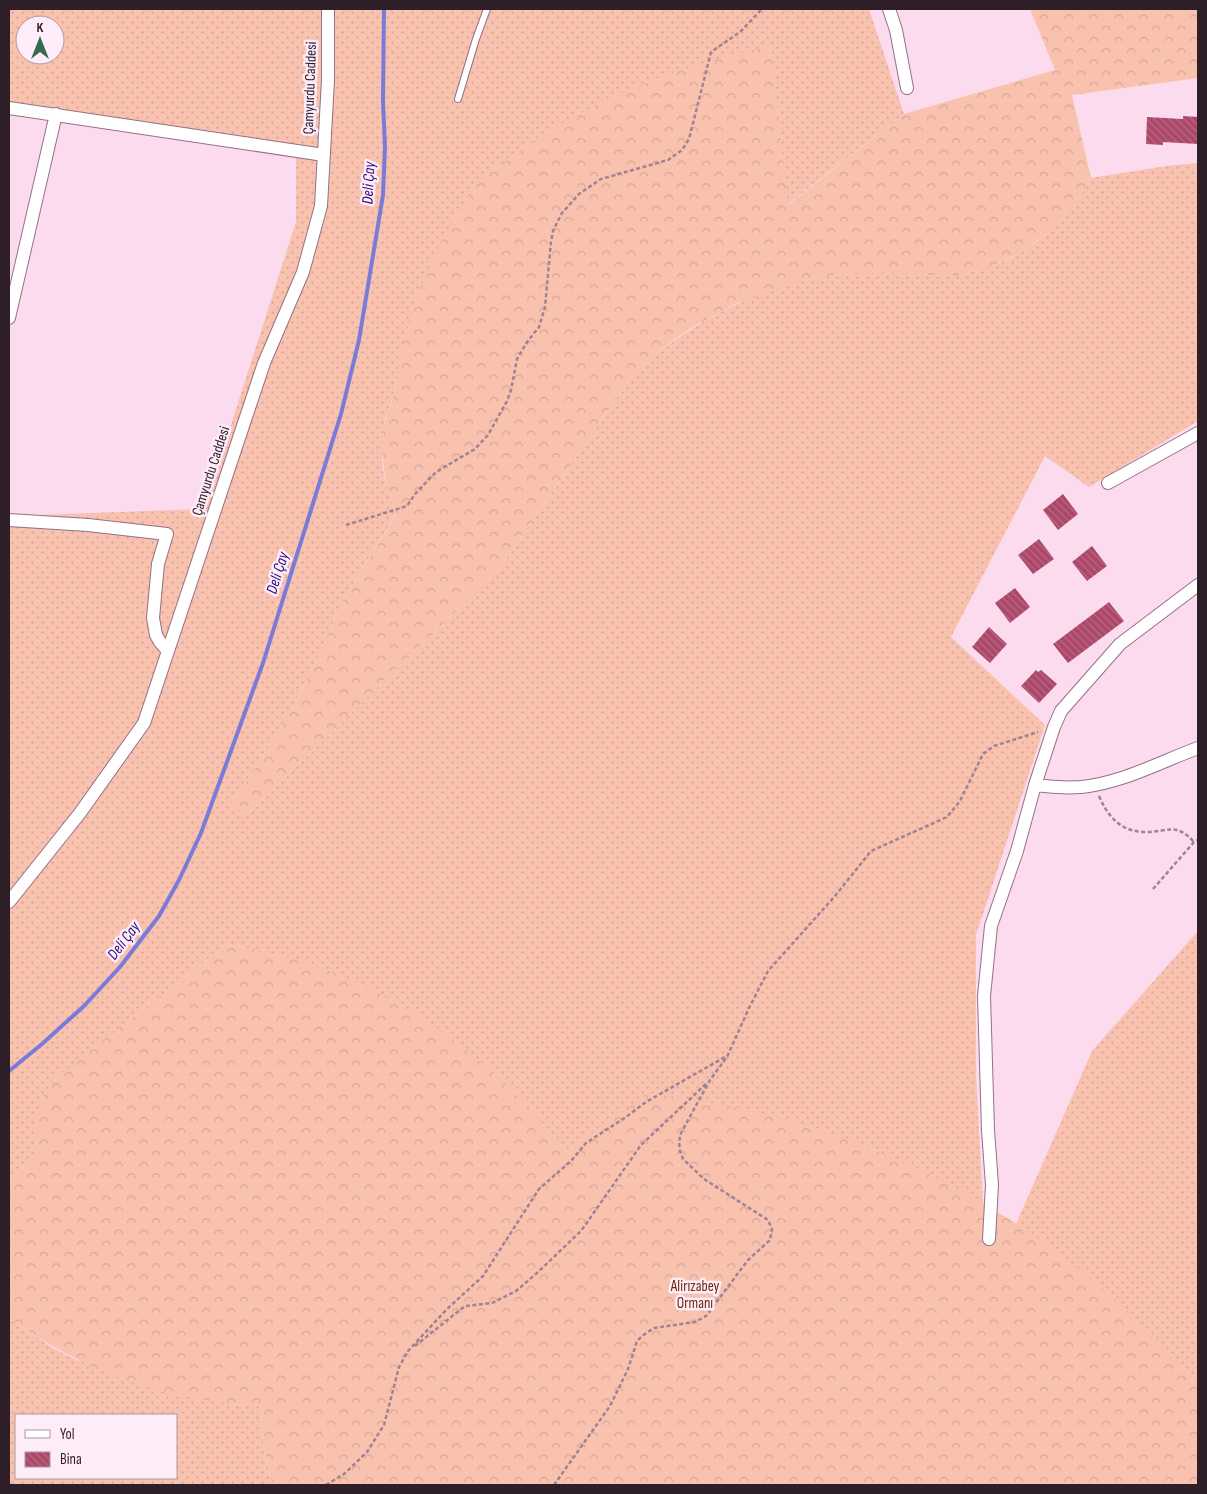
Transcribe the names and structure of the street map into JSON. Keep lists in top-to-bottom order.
{
  "streets": {
    "street": ["Çamyurdu Caddesi"]
  },
  "water": ["Deli Çay"],
  "parks": ["Alirızabey Ormanı"],
  "legend": ["Yol", "Bina"],
  "north": "top"
}
